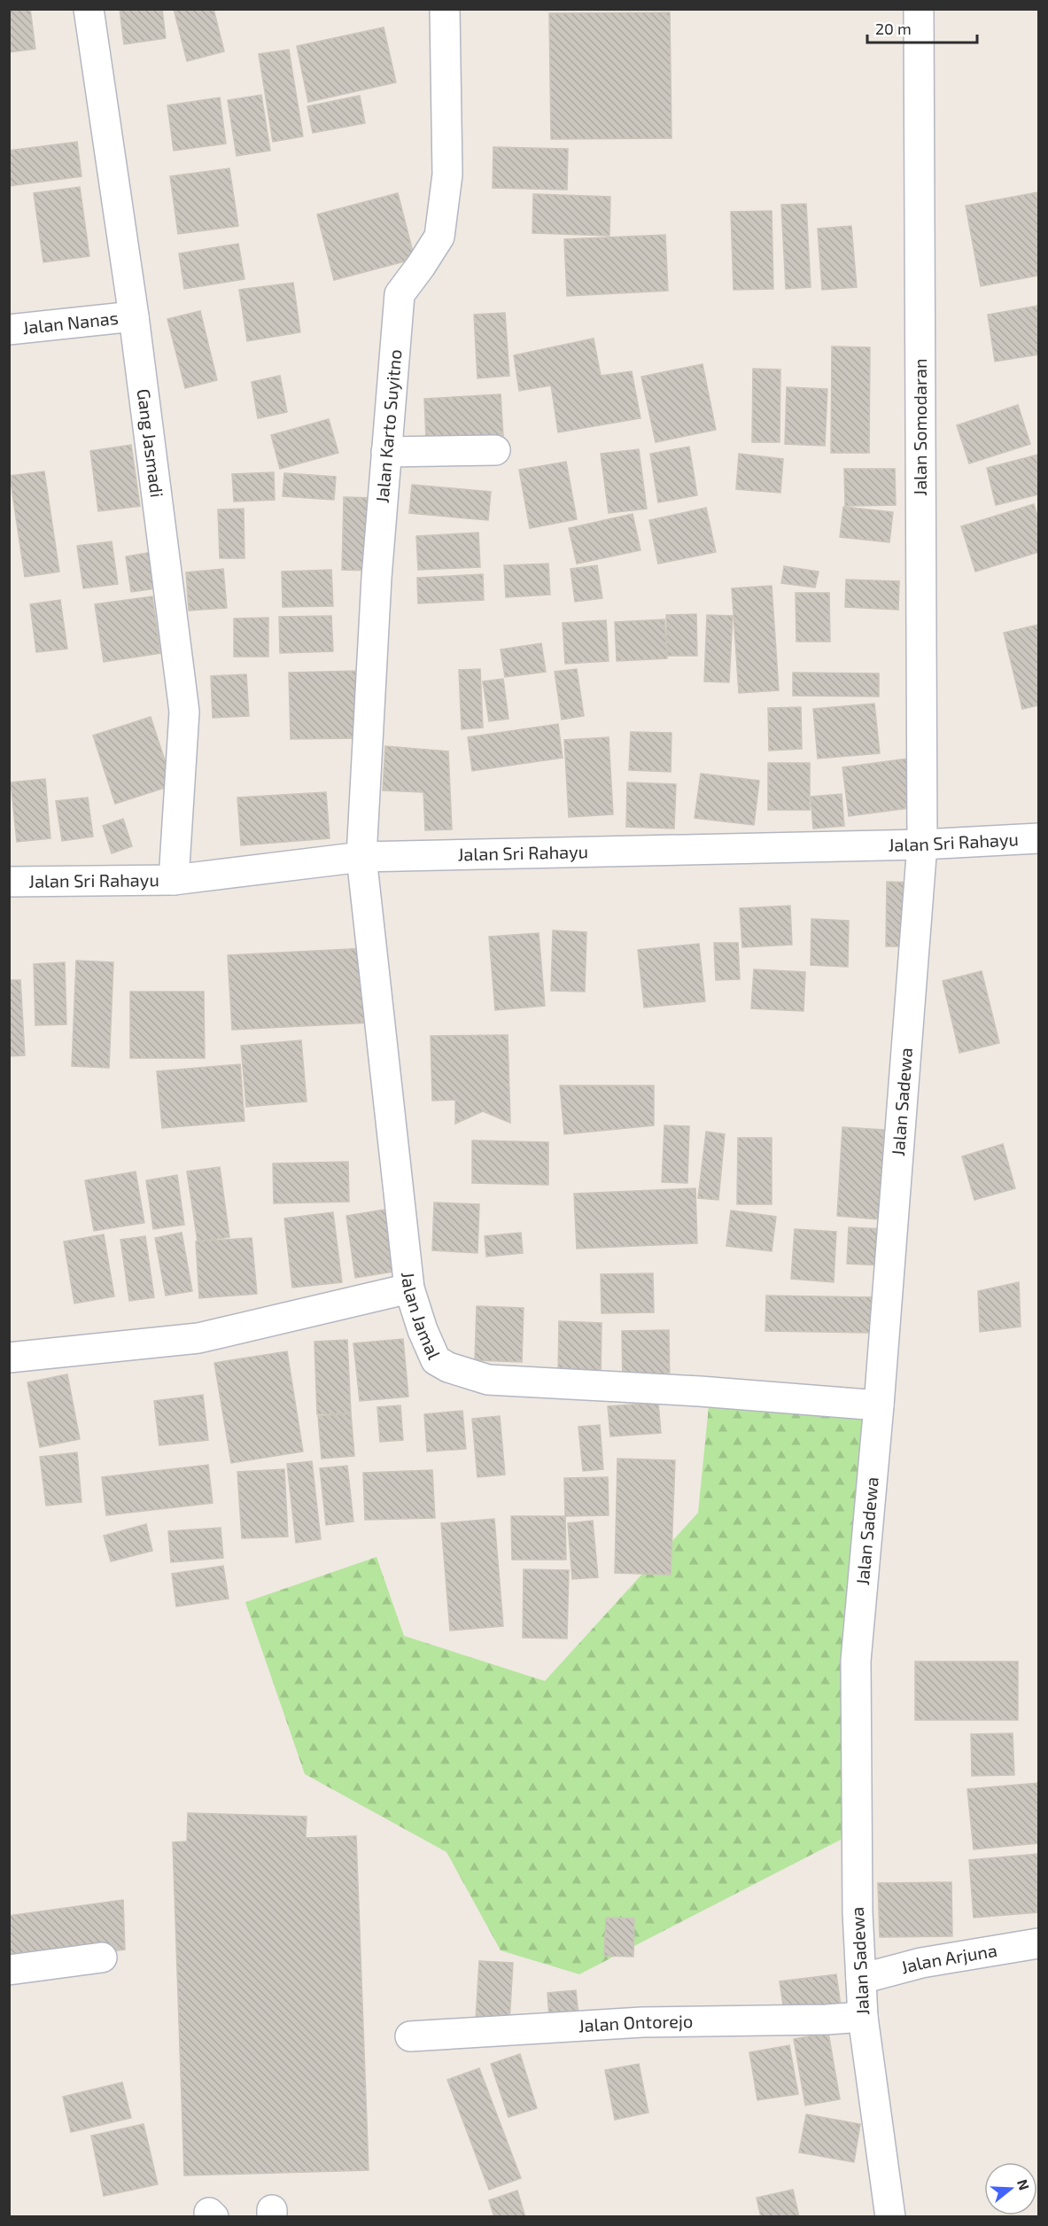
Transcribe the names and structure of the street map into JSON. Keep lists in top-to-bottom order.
{
  "streets": {
    "street": [
      "Jalan Nanas",
      "Jalan Karto Suyitno",
      "Jalan Somodaran",
      "Gang Jasmadi",
      "Jalan Sri Rahayu",
      "Jalan Sadewa",
      "Jalan Jamal",
      "Jalan Arjuna",
      "Jalan Ontorejo"
    ]
  },
  "crossings": [
    ["Jalan Nanas", "Gang Jasmadi"],
    ["Jalan Karto Suyitno", "Jalan Sri Rahayu"],
    ["Jalan Karto Suyitno", "Jalan Jamal"],
    ["Jalan Somodaran", "Jalan Sri Rahayu"],
    ["Jalan Somodaran", "Jalan Sadewa"],
    ["Gang Jasmadi", "Jalan Sri Rahayu"],
    ["Jalan Sri Rahayu", "Jalan Sadewa"],
    ["Jalan Sri Rahayu", "Jalan Jamal"],
    ["Jalan Sadewa", "Jalan Jamal"],
    ["Jalan Sadewa", "Jalan Arjuna"],
    ["Jalan Sadewa", "Jalan Ontorejo"]
  ],
  "scale_bar": "20 m",
  "north": "right"
}
